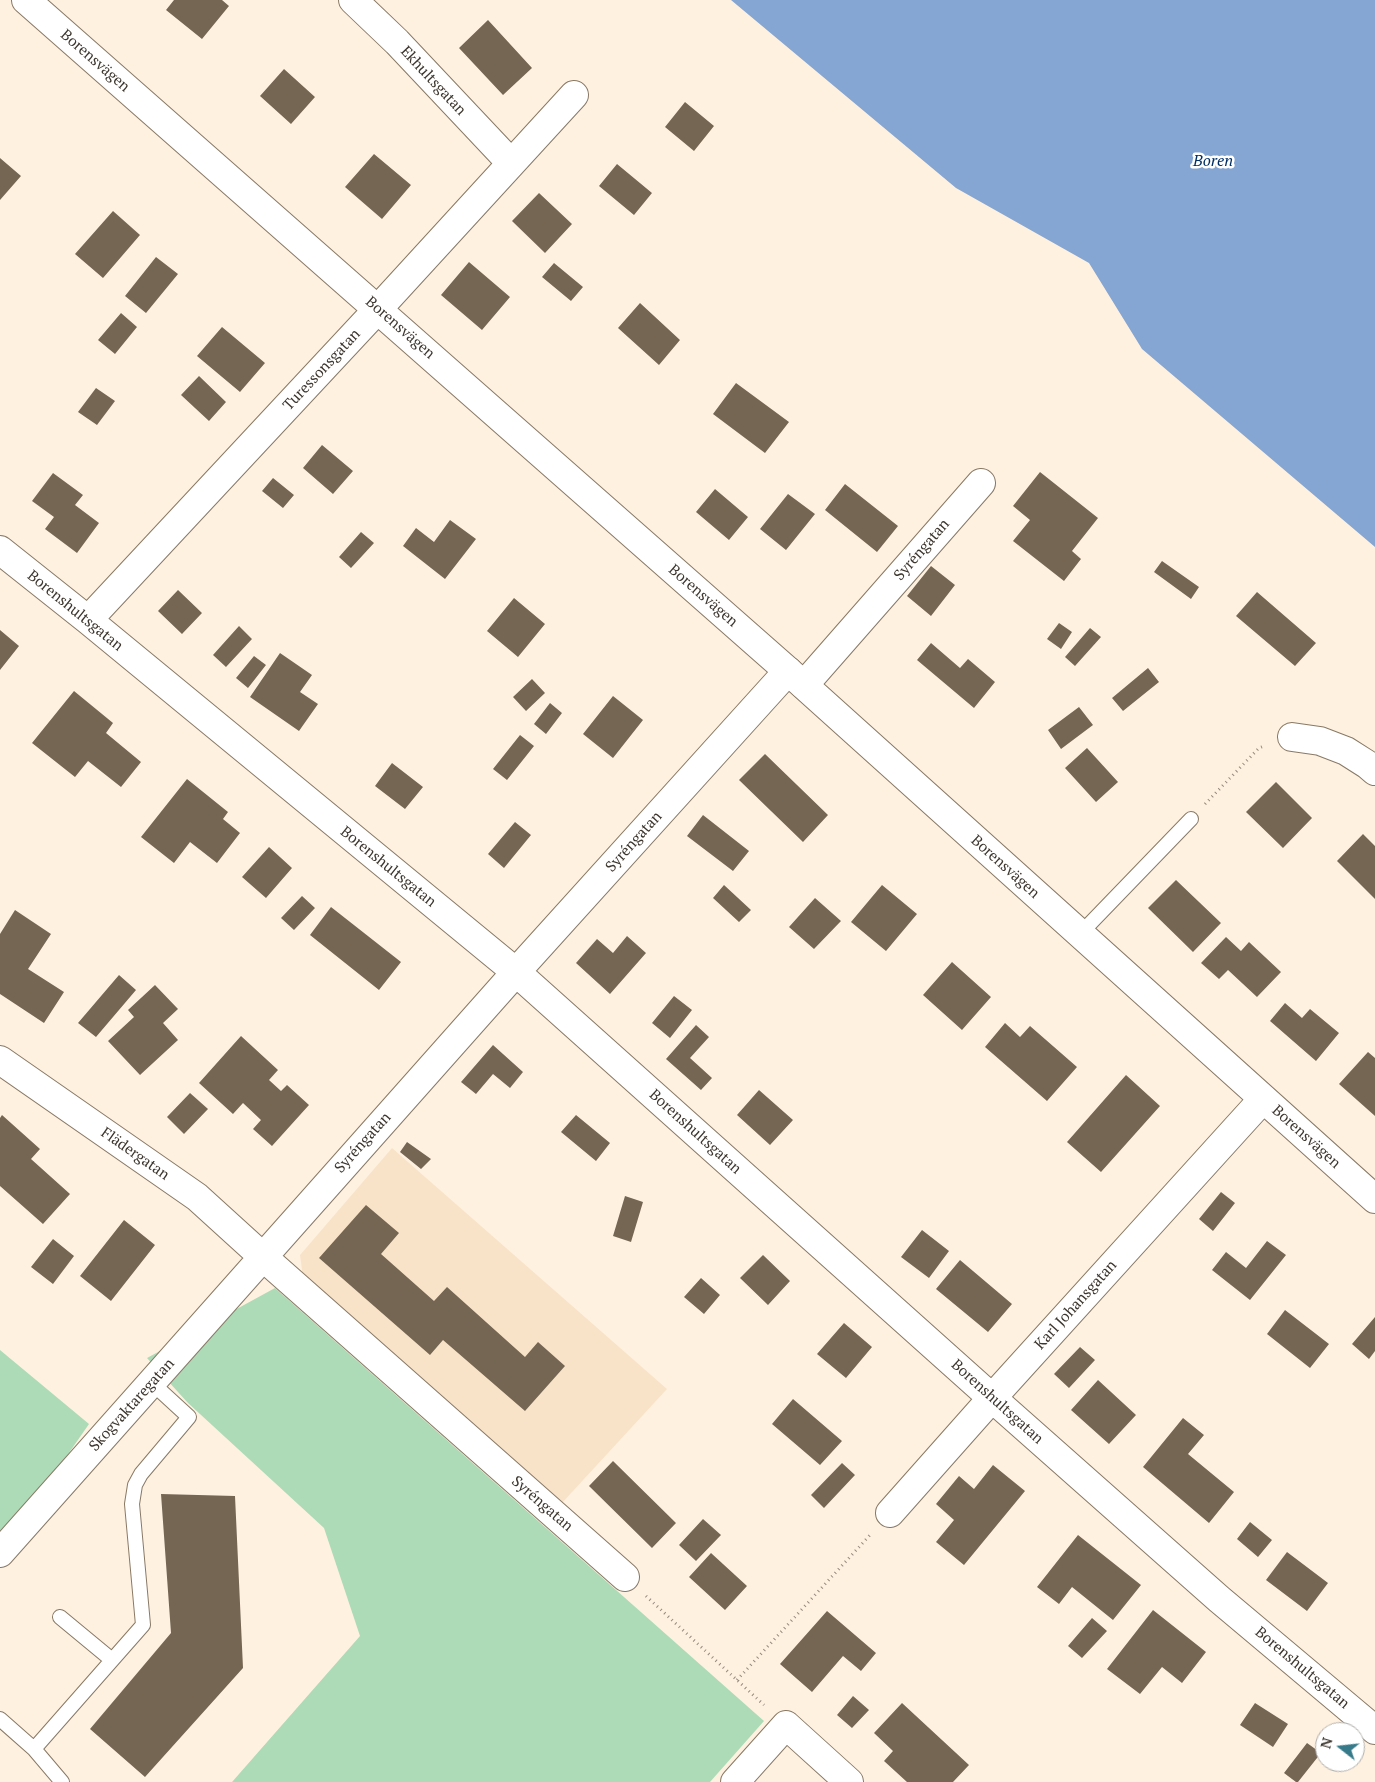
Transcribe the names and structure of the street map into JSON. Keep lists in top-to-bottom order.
{
  "streets": {
    "street": [
      "Borensvägen",
      "Ekhultsgatan",
      "Turessonsgatan",
      "Syréngatan",
      "Borenshultsgatan",
      "Flädergatan",
      "Karl Johansgatan",
      "Skogvaktaregatan"
    ]
  },
  "crossings": [
    ["Borensvägen", "Turessonsgatan"],
    ["Borensvägen", "Syréngatan"],
    ["Borensvägen", "Karl Johansgatan"],
    ["Ekhultsgatan", "Turessonsgatan"],
    ["Turessonsgatan", "Borenshultsgatan"],
    ["Syréngatan", "Borenshultsgatan"],
    ["Syréngatan", "Flädergatan"],
    ["Syréngatan", "Skogvaktaregatan"],
    ["Borenshultsgatan", "Karl Johansgatan"],
    ["Flädergatan", "Skogvaktaregatan"]
  ],
  "water": ["Boren"],
  "north": "left"
}
